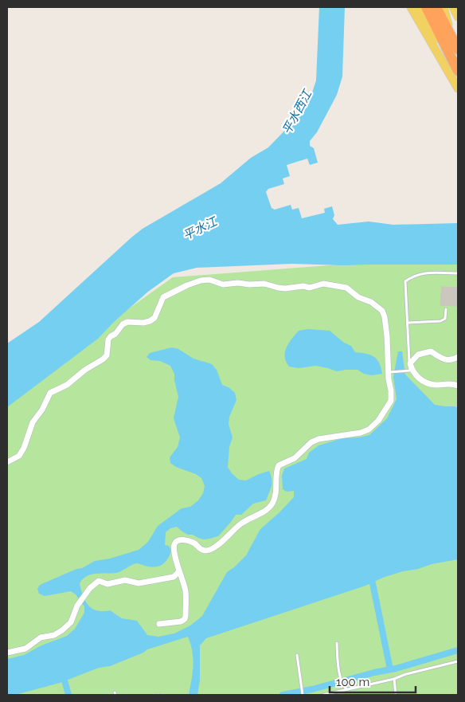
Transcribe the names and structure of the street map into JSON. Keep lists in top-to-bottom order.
{
  "water": ["平水西江", "平水江"],
  "scale_bar": "100 m"
}
